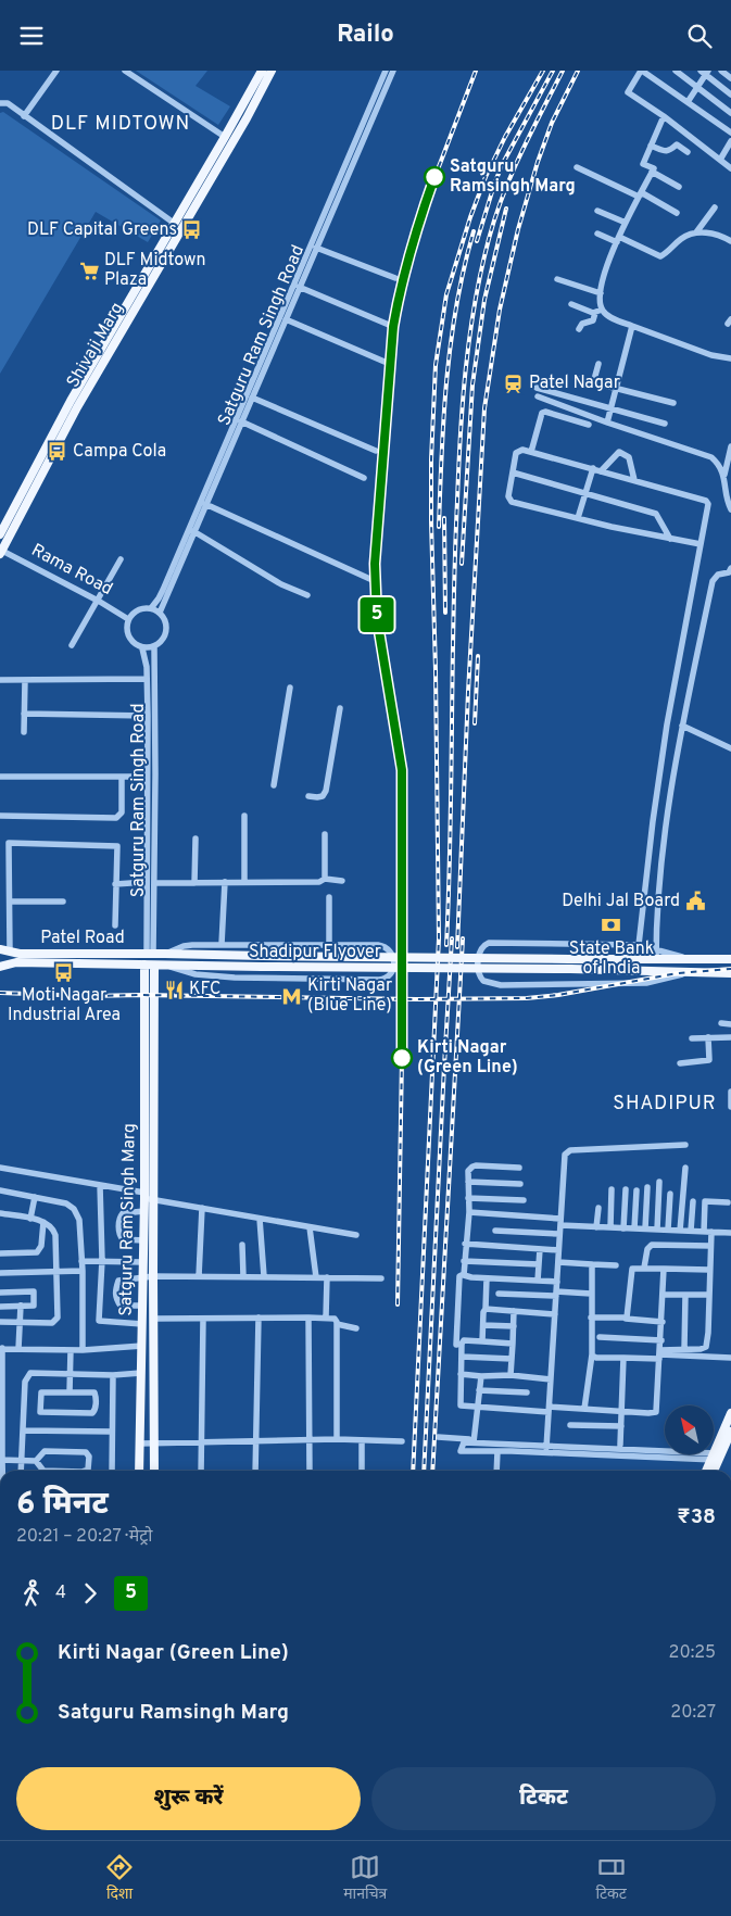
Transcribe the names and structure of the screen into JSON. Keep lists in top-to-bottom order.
{
  "streets": {
    "main road": [
      "Shivaji Marg",
      "Patel Road",
      "Shadipur Flyover",
      "Satguru Ram Singh Marg"
    ],
    "street": ["Satguru Ram Singh Road", "Rama Road"]
  },
  "crossings": [
    ["Satguru Ram Singh Road", "Rama Road"],
    ["Satguru Ram Singh Road", "Patel Road"],
    ["Shivaji Marg", "Rama Road"],
    ["Patel Road", "Shadipur Flyover"],
    ["Patel Road", "Satguru Ram Singh Marg"]
  ],
  "districts": ["DLF MIDTOWN", "SHADIPUR"],
  "places": {
    "other": ["Satguru Ramsingh Marg", "Kirti Nagar (Green Line)"],
    "bus stop": ["DLF Capital Greens", "Campa Cola", "Moti Nagar Industrial Area"],
    "supermarket": ["DLF Midtown Plaza"],
    "station": ["Patel Nagar"],
    "public building": ["Delhi Jal Board"],
    "bank": ["State Bank of India"],
    "restaurant": ["KFC"],
    "metro station": ["Kirti Nagar (Blue Line)"]
  },
  "lines": ["metro line 5"],
  "north": "top left",
  "page": {
    "header": "Railo",
    "on_map": "5",
    "heading": ["6 मिनट", "20:21 – 20:27 · मेट्रो", "₹38"],
    "legs": ["4", "5"],
    "list": [
      {
        "name": "Kirti Nagar (Green Line)",
        "value": "20:25"
      },
      {
        "name": "Satguru Ramsingh Marg",
        "value": "20:27"
      }
    ],
    "buttons": ["शुरू करें", "टिकट"],
    "tabs": ["दिशा", "मानचित्र", "टिकट"]
  }
}
